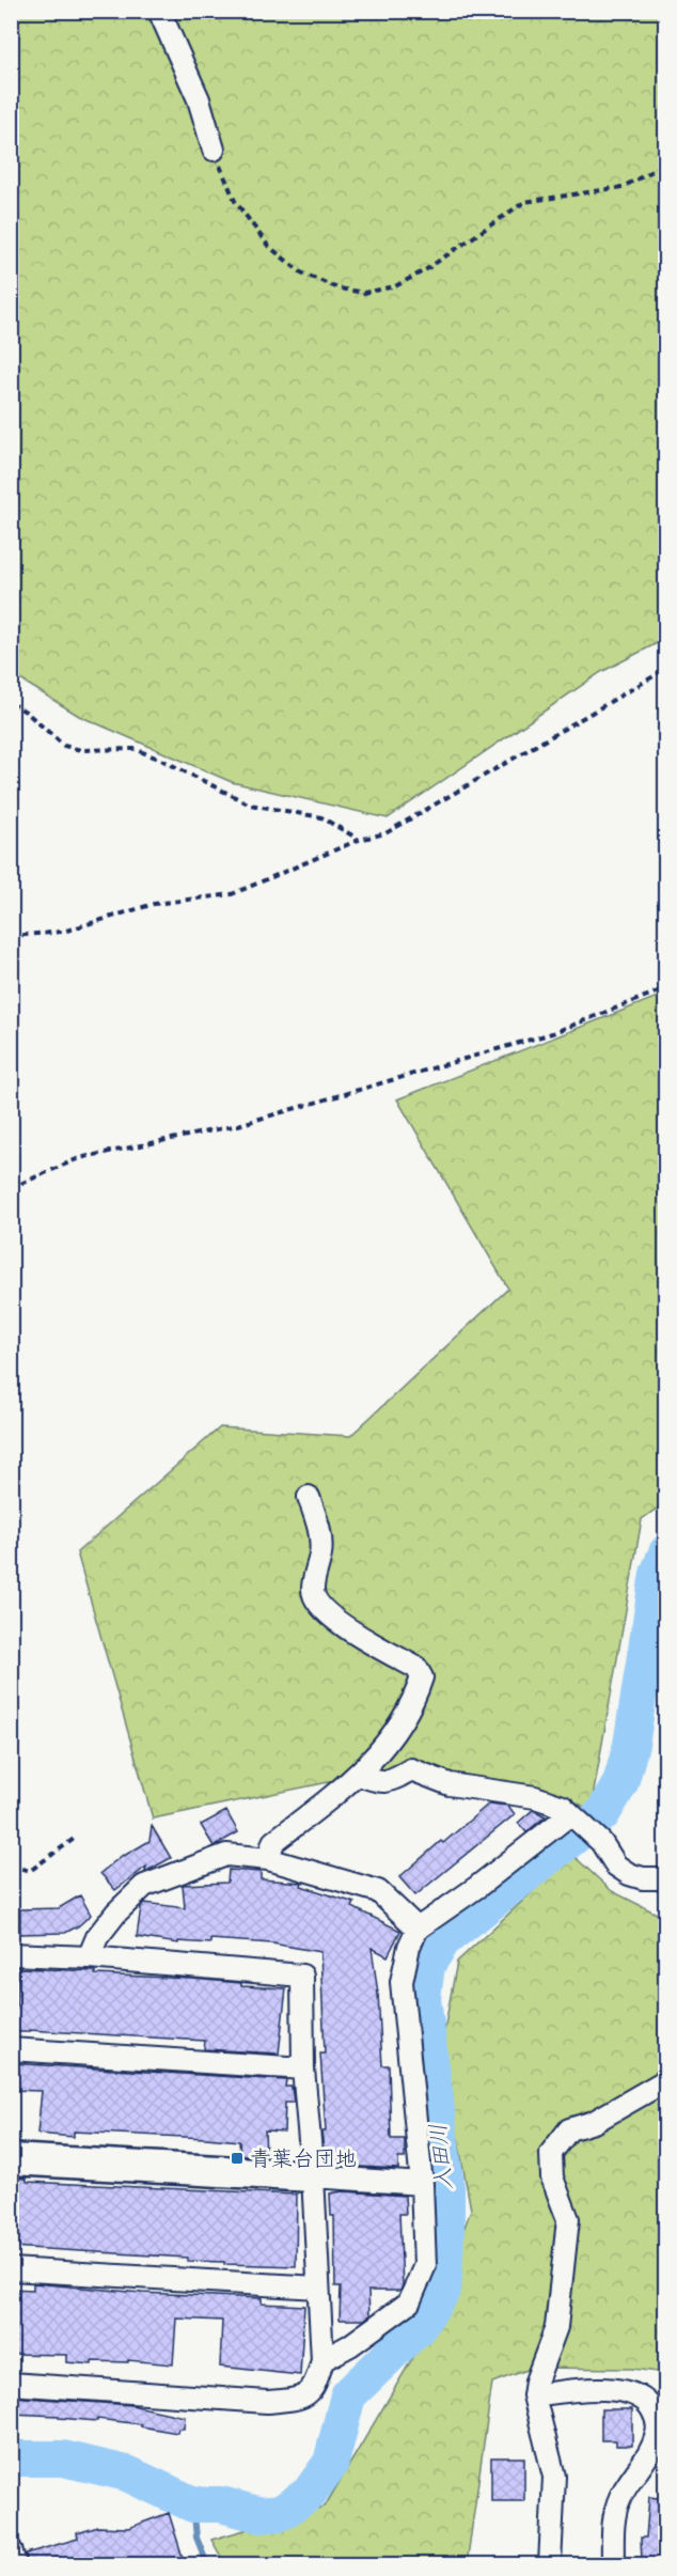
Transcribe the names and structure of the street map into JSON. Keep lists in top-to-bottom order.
{
  "water": ["入田川"],
  "places": {
    "transit": ["青葉台団地"]
  }
}
